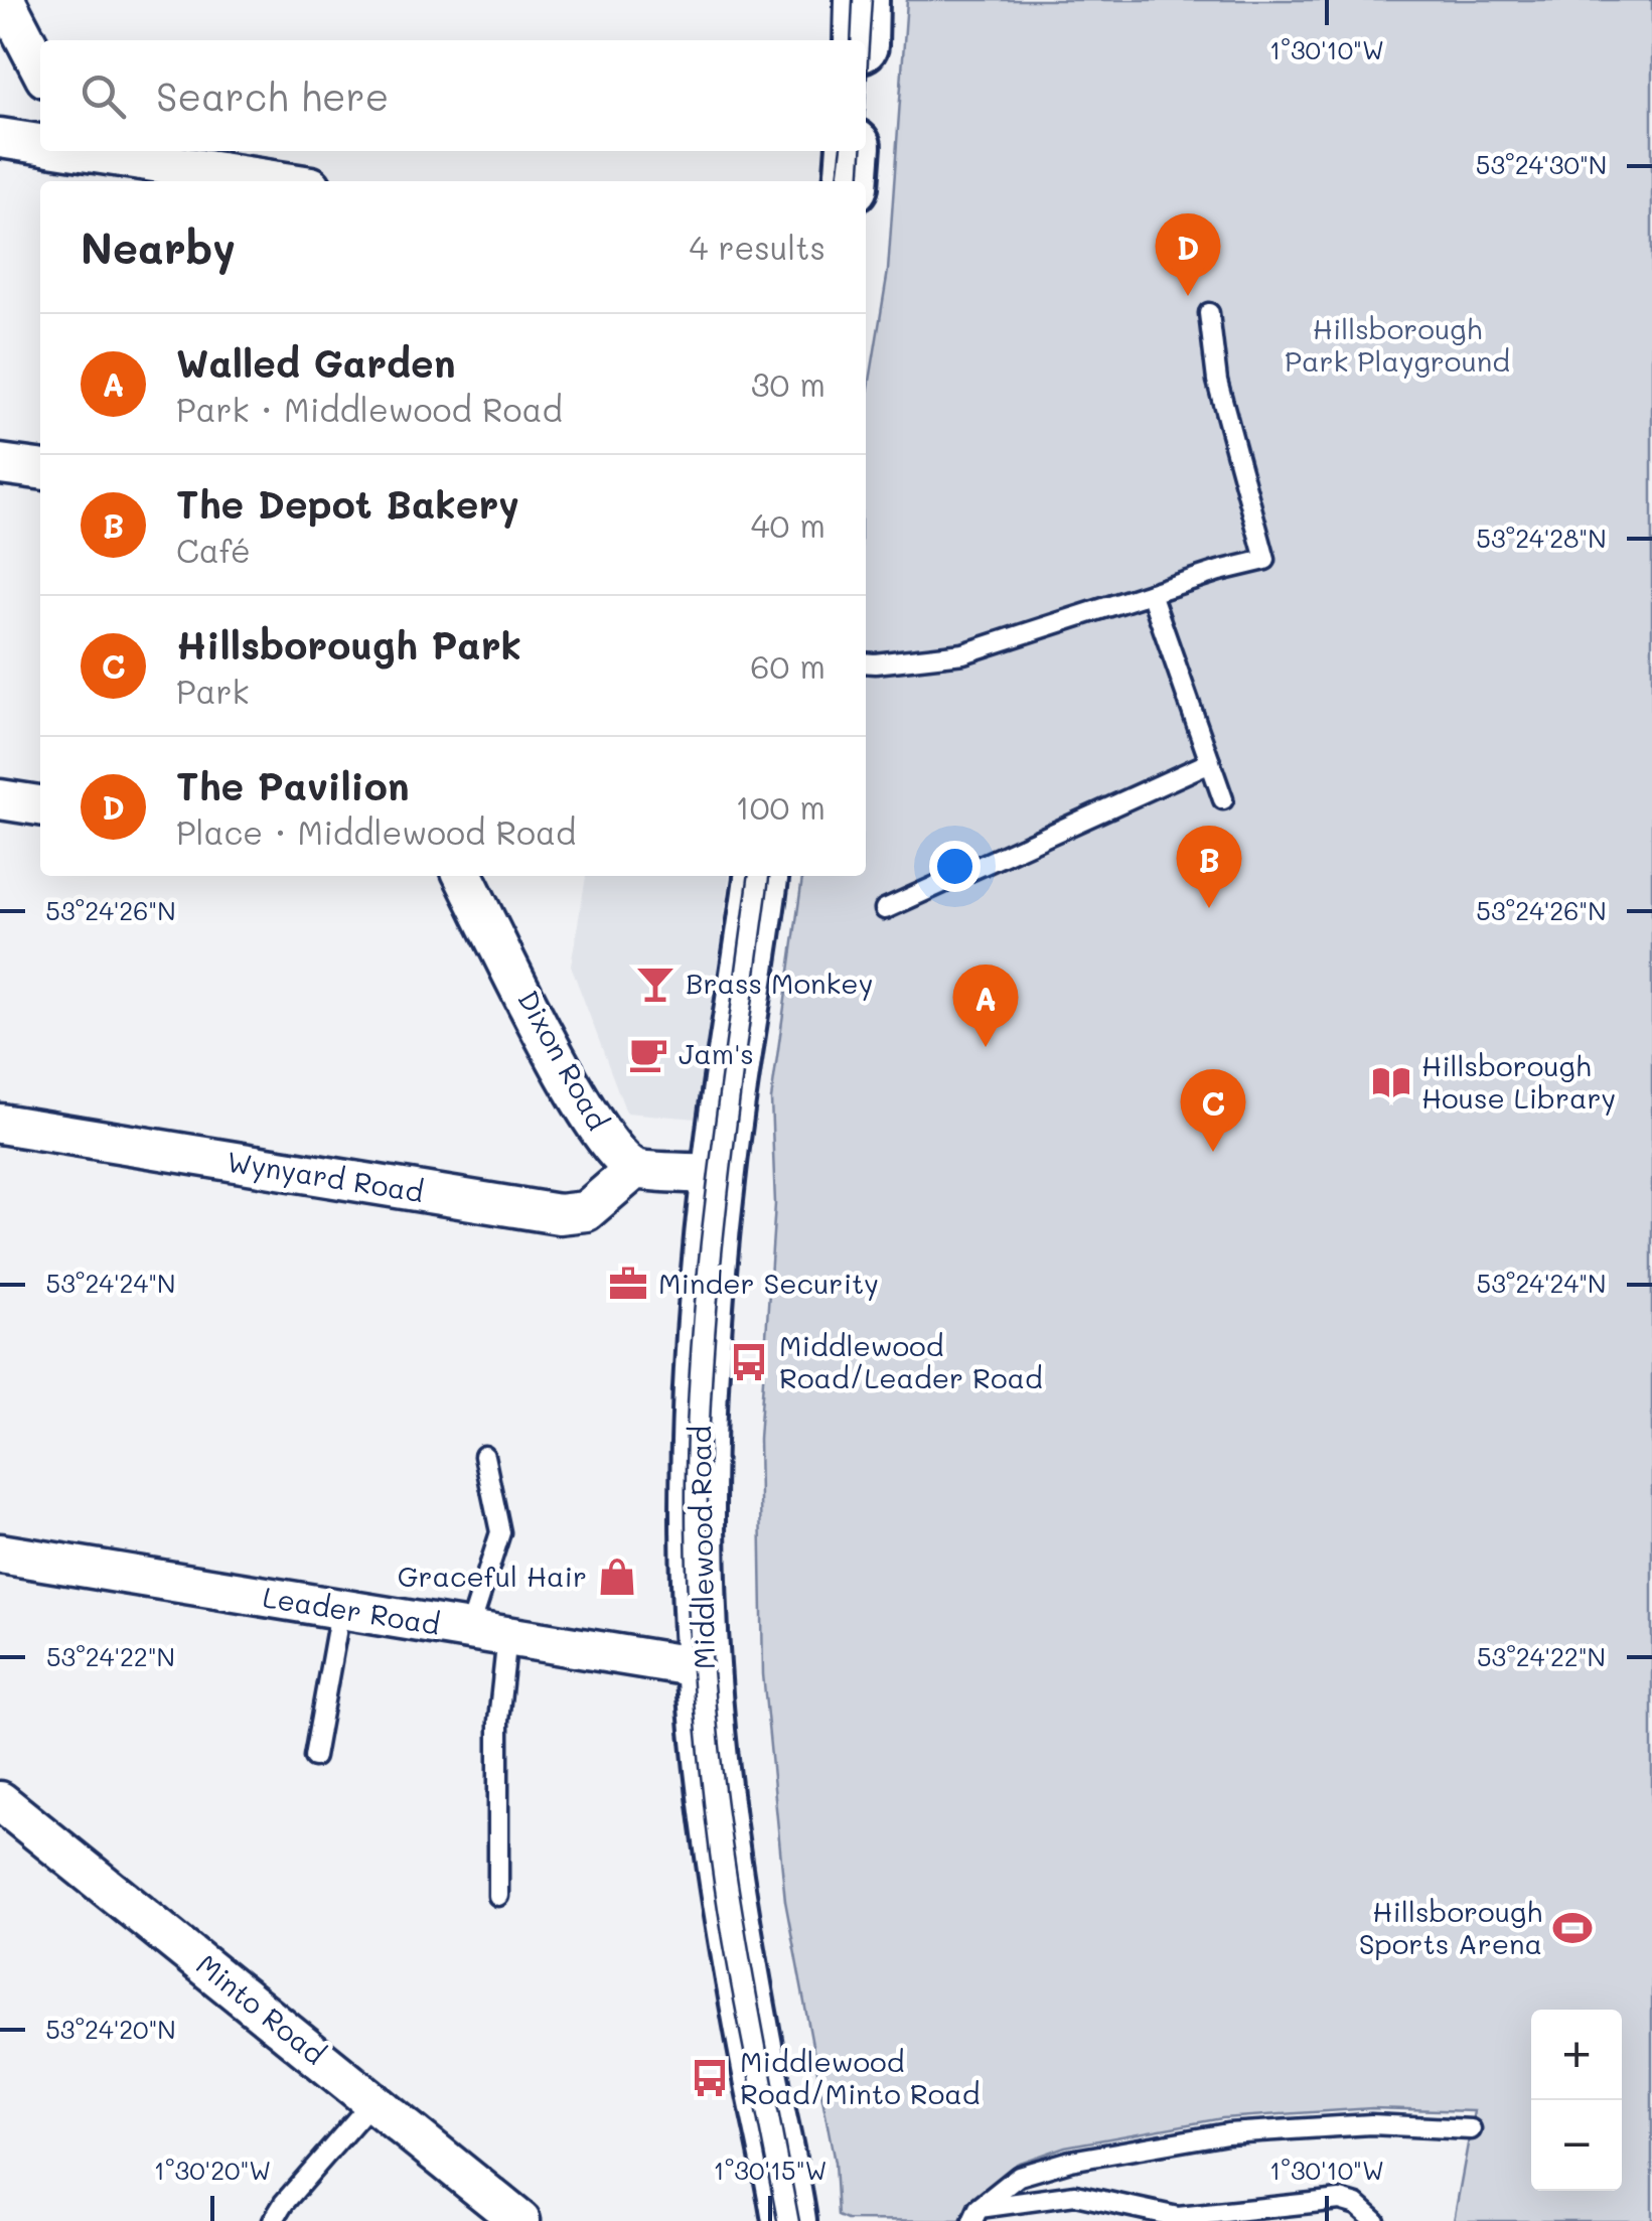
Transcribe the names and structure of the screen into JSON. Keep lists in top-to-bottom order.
{
  "streets": {
    "street": [
      "Dixon Road",
      "Wynyard Road",
      "Middlewood Road",
      "Leader Road",
      "Minto Road"
    ]
  },
  "crossings": [
    ["Dixon Road", "Wynyard Road"],
    ["Middlewood Road", "Leader Road"]
  ],
  "parks": ["Hillsborough Park Playground"],
  "places": {
    "bar": ["Brass Monkey"],
    "cafe": ["Jam's"],
    "library": ["Hillsborough House Library"],
    "office": ["Minder Security"],
    "bus stop": ["Middlewood Road/Leader Road", "Middlewood Road/Minto Road"],
    "shop": ["Graceful Hair"],
    "sports": ["Hillsborough Sports Arena"]
  },
  "page": {
    "search": "Search here",
    "heading": ["Nearby", "4 results"],
    "pins": [
      "D",
      "B",
      "A",
      "C"
    ],
    "list": [
      {
        "mark": "A",
        "name": "Walled Garden",
        "note": "Park · Middlewood Road",
        "value": "30 m"
      },
      {
        "mark": "B",
        "name": "The Depot Bakery",
        "note": "Café",
        "value": "40 m"
      },
      {
        "mark": "C",
        "name": "Hillsborough Park",
        "note": "Park",
        "value": "60 m"
      },
      {
        "mark": "D",
        "name": "The Pavilion",
        "note": "Place · Middlewood Road",
        "value": "100 m"
      }
    ],
    "map_buttons": ["+", "−"]
  },
  "coordinates": [
    "1°30'10\"W",
    "53°24'30\"N",
    "53°24'28\"N",
    "53°24'26\"N",
    "53°24'24\"N",
    "53°24'22\"N",
    "53°24'20\"N",
    "1°30'20\"W",
    "1°30'15\"W"
  ]
}
